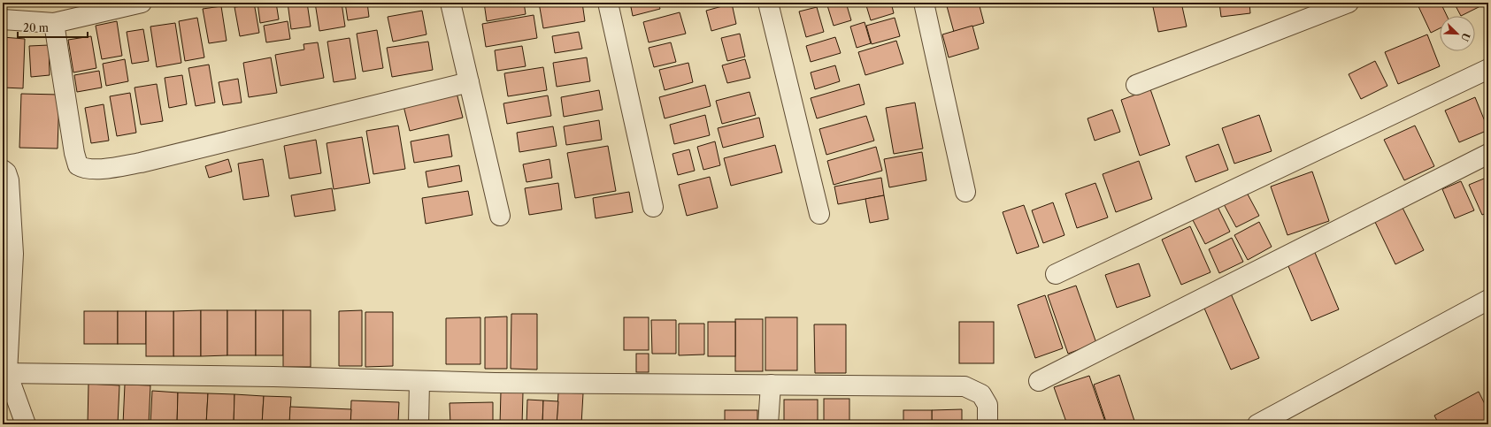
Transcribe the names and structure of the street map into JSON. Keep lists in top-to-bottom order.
{
  "scale_bar": "20 m",
  "north": "bottom right"
}
